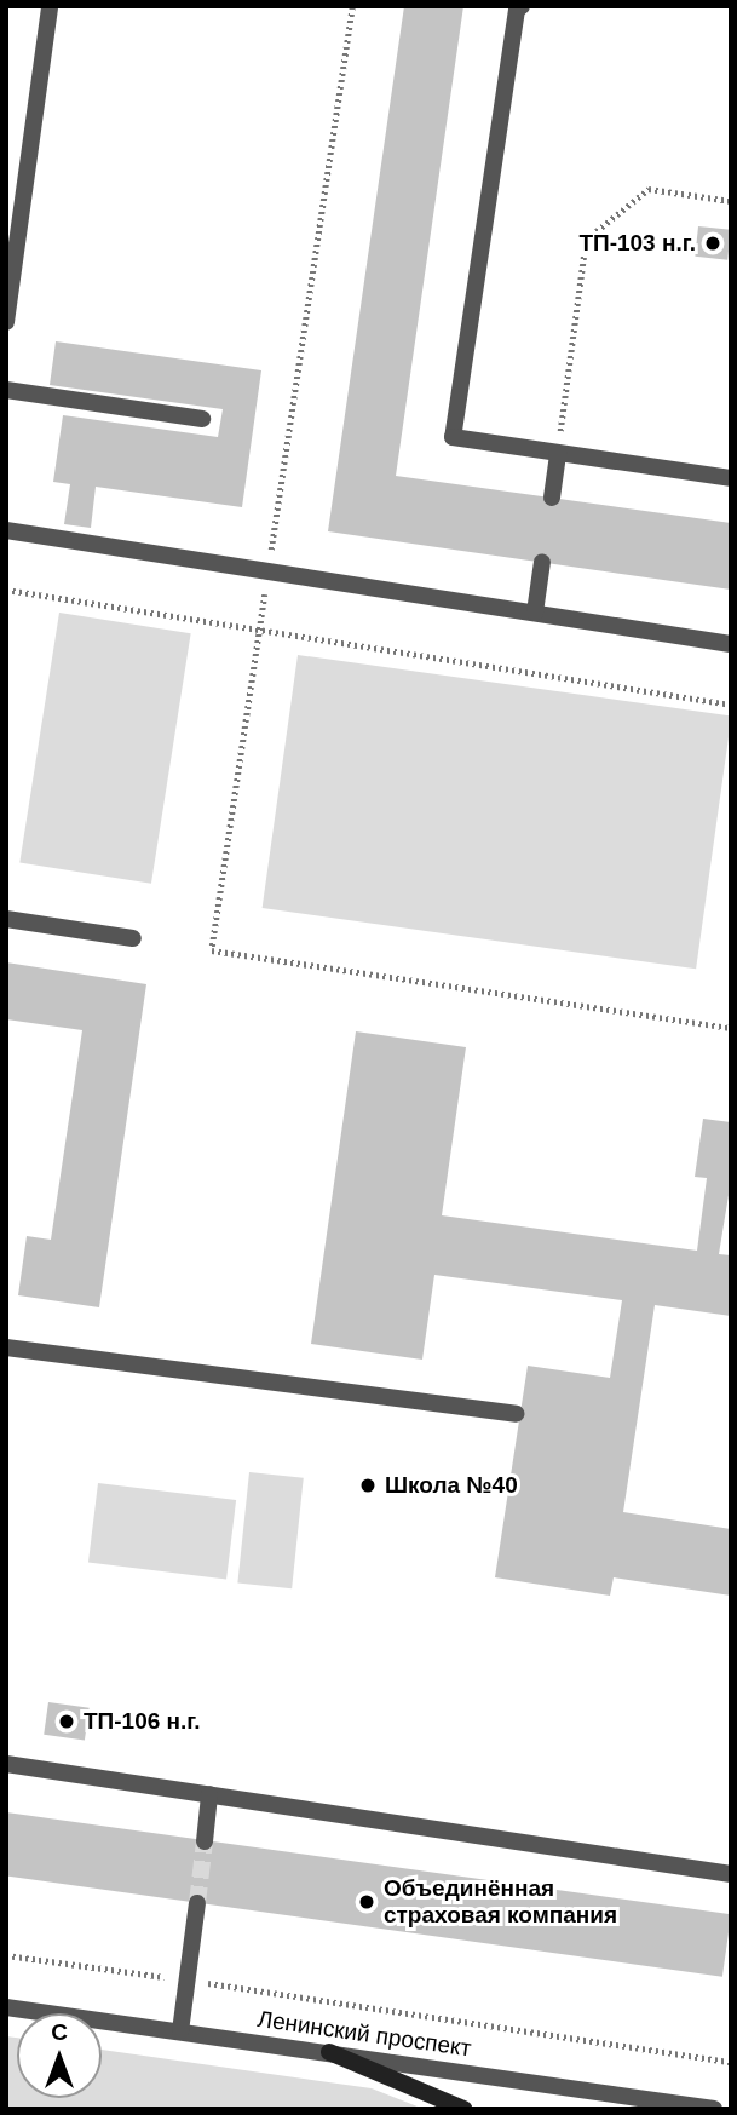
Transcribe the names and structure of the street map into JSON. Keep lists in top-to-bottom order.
{
  "streets": {
    "street": ["Ленинский проспект"]
  },
  "places": [
    "ТП-103 н.г.",
    "Школа №40",
    "ТП-106 н.г.",
    "Объединённая страховая компания"
  ],
  "north": "top"
}
